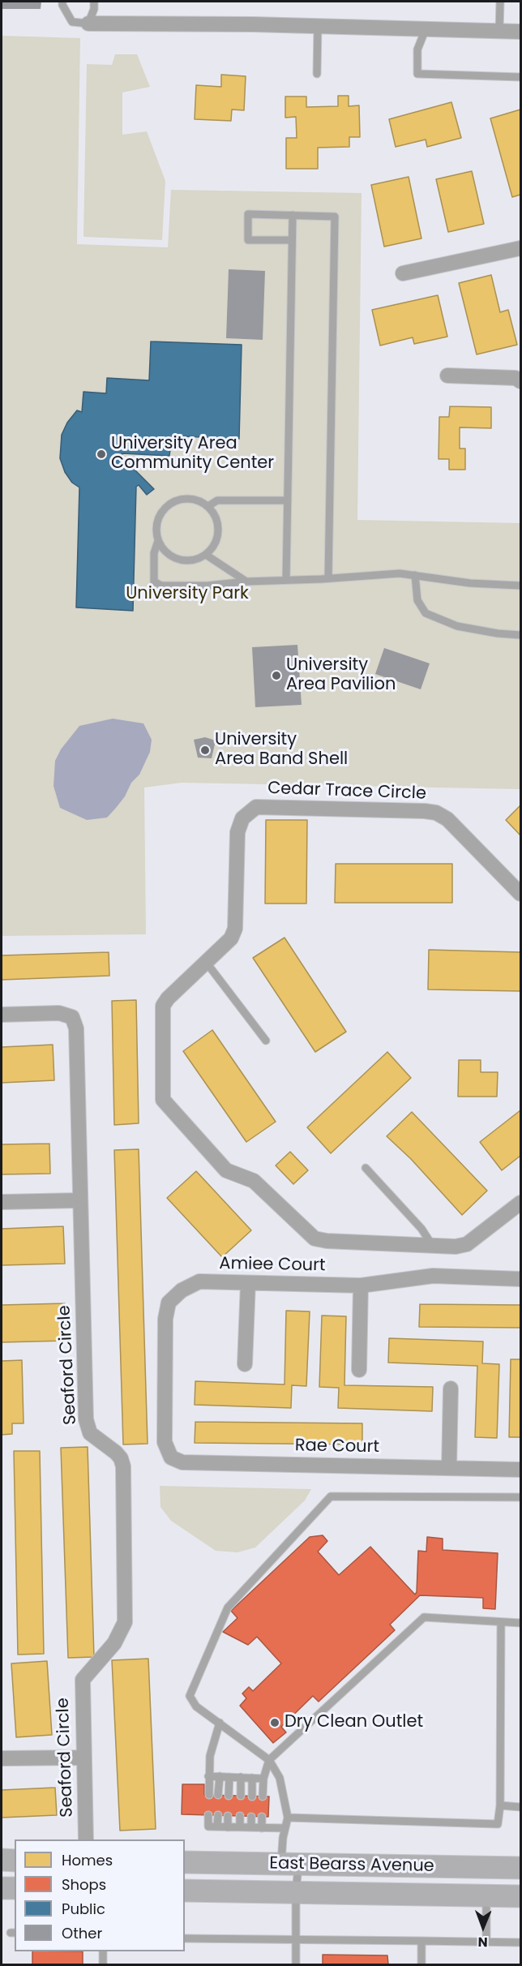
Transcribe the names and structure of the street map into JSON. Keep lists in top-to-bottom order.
{
  "streets": {
    "main road": ["East Bearss Avenue"],
    "street": [
      "Cedar Trace Circle",
      "Amiee Court",
      "Seaford Circle",
      "Rae Court"
    ]
  },
  "crossings": [
    ["Amiee Court", "Rae Court"]
  ],
  "parks": ["University Park"],
  "places": [
    "University Area Community Center",
    "University Area Pavilion",
    "University Area Band Shell",
    "Dry Clean Outlet"
  ],
  "legend": [
    "Homes",
    "Shops",
    "Public",
    "Other"
  ],
  "north": "bottom"
}
